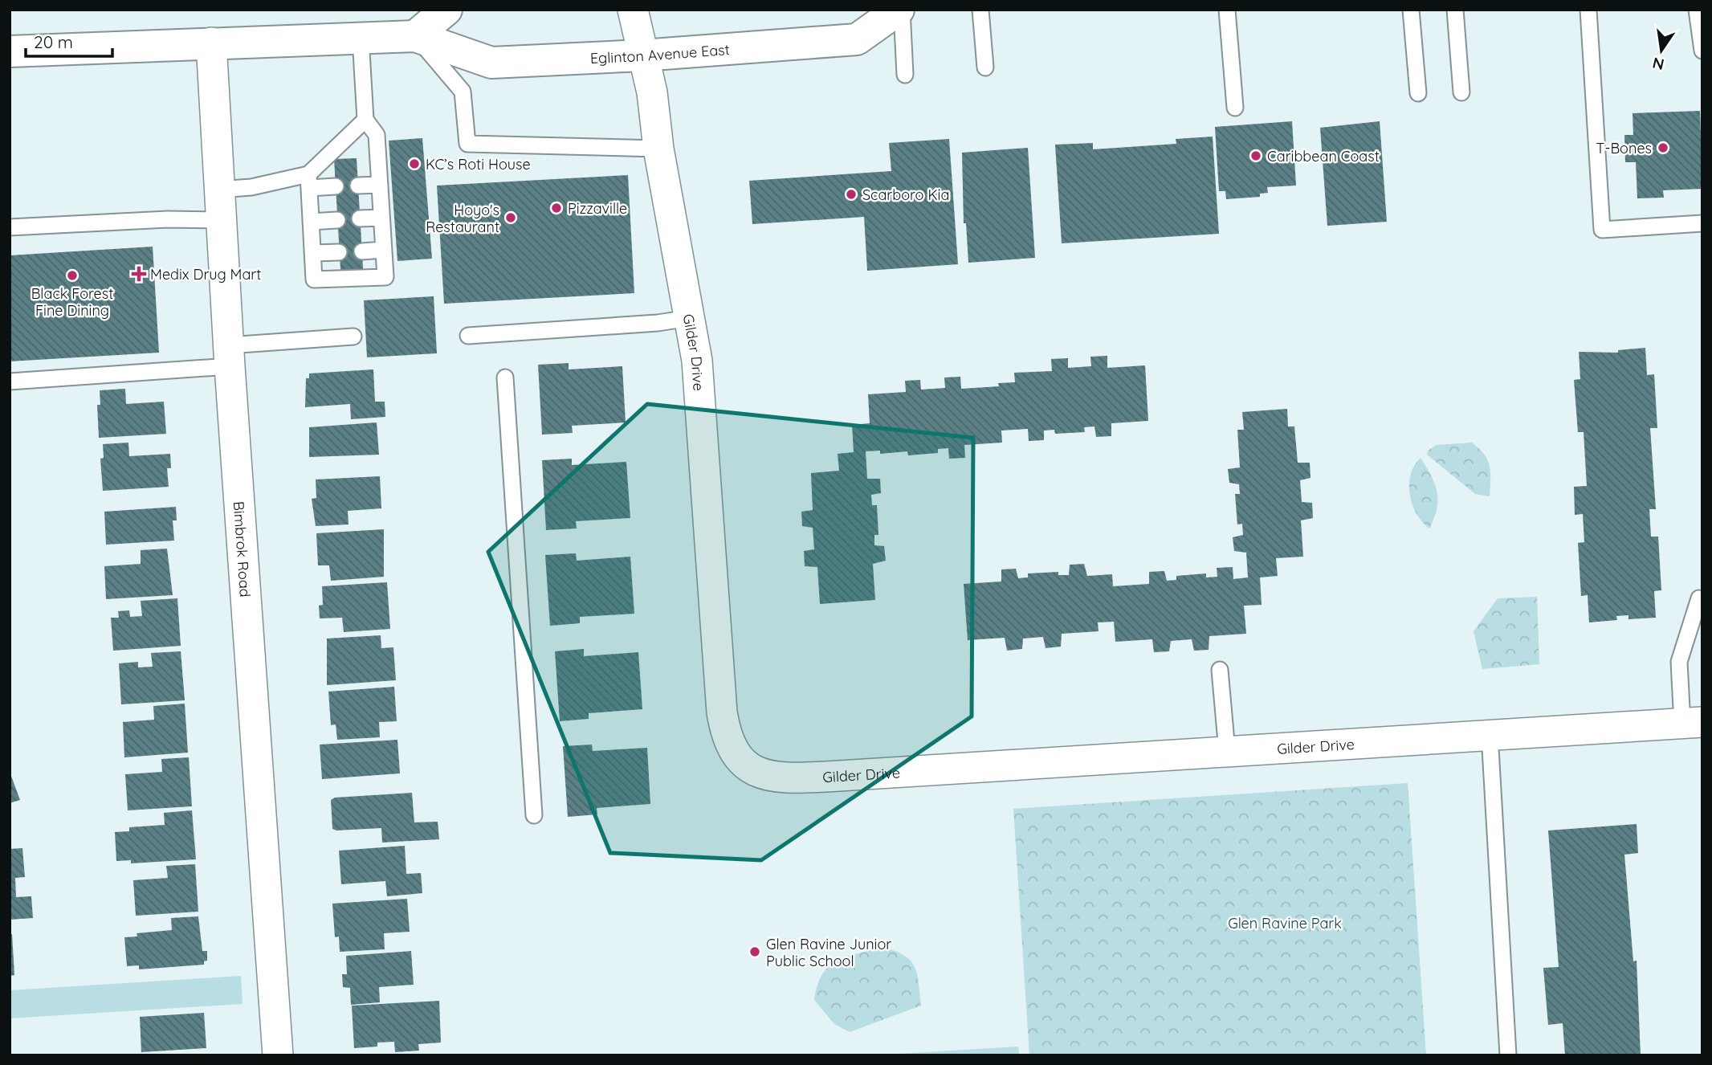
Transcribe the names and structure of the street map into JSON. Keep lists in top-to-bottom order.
{
  "streets": {
    "main road": ["Eglinton Avenue East"],
    "street": ["Gilder Drive", "Bimbrok Road"]
  },
  "crossings": [
    ["Eglinton Avenue East", "Gilder Drive"],
    ["Eglinton Avenue East", "Bimbrok Road"]
  ],
  "parks": ["Glen Ravine Park"],
  "places": {
    "other": [
      "T-Bones",
      "Caribbean Coast",
      "KC’s Roti House",
      "Scarboro Kia",
      "Pizzaville",
      "Hoyo's Restaurant",
      "Black Forest Fine Dining",
      "Glen Ravine Junior Public School"
    ],
    "health": ["Medix Drug Mart"]
  },
  "scale_bar": "20 m",
  "north": "bottom"
}
